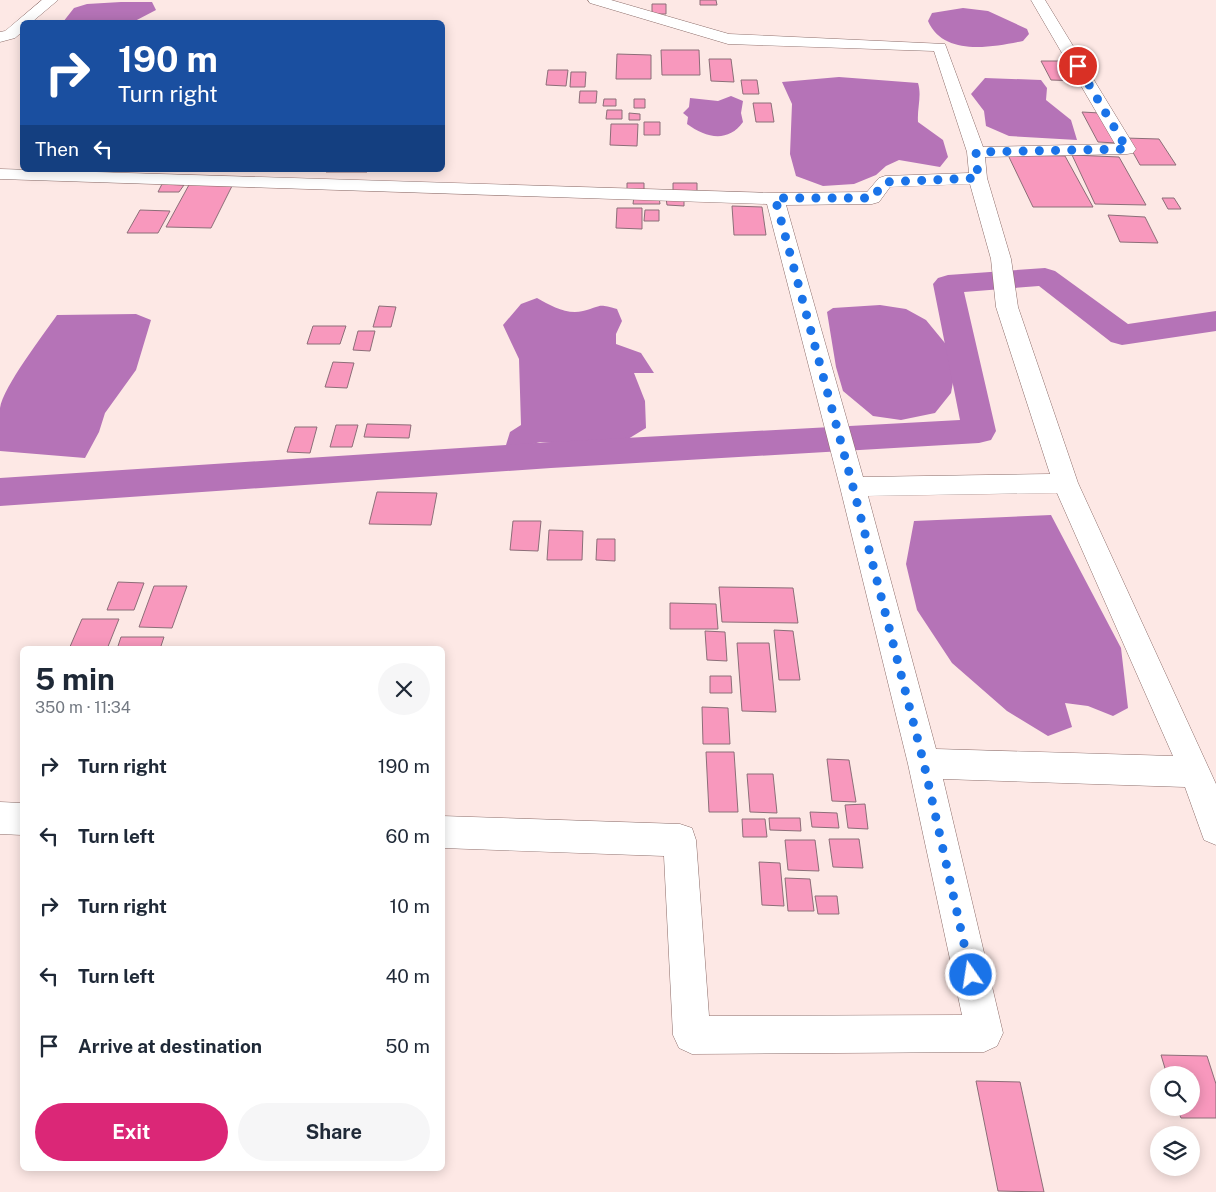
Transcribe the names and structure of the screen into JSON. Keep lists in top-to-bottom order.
{
  "page": {
    "turn": ["190 m", "Turn right"],
    "then": "Then",
    "heading": ["5 min", "350 m · 11:34"],
    "list": [
      {
        "name": "Turn right",
        "value": "190 m"
      },
      {
        "name": "Turn left",
        "value": "60 m"
      },
      {
        "name": "Turn right",
        "value": "10 m"
      },
      {
        "name": "Turn left",
        "value": "40 m"
      },
      {
        "name": "Arrive at destination",
        "value": "50 m"
      }
    ],
    "buttons": ["Exit", "Share"]
  }
}
